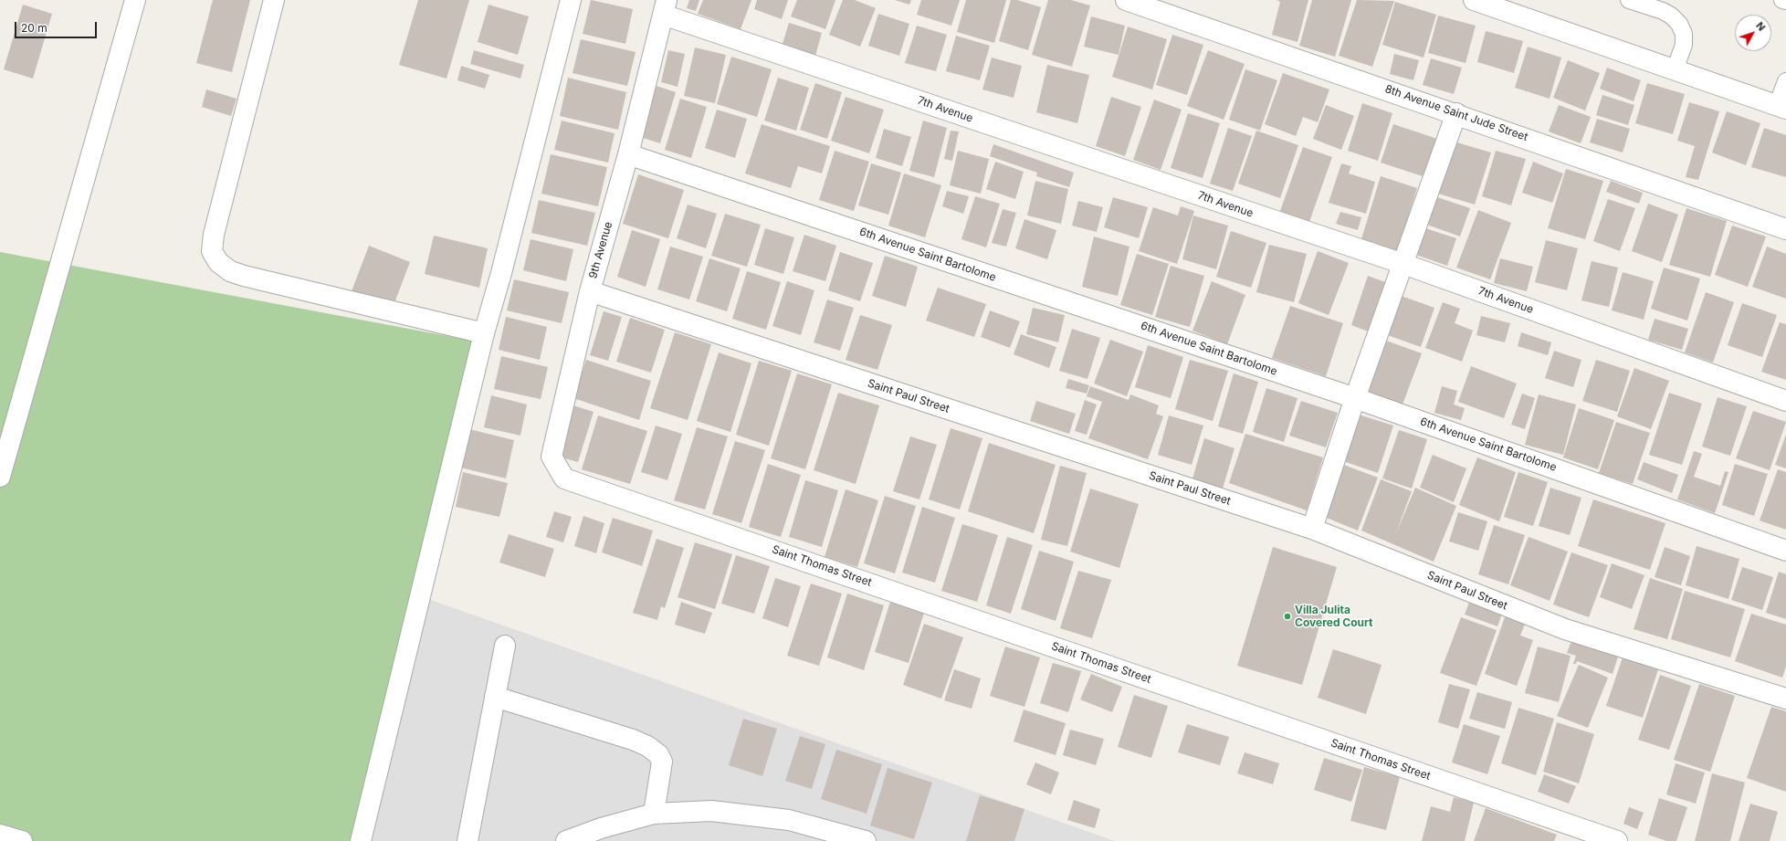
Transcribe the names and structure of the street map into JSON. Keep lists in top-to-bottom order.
{
  "streets": {
    "street": [
      "7th Avenue",
      "8th Avenue Saint Jude Street",
      "9th Avenue",
      "6th Avenue Saint Bartolome",
      "Saint Paul Street",
      "Saint Thomas Street"
    ]
  },
  "crossings": [
    ["7th Avenue", "9th Avenue"],
    ["9th Avenue", "6th Avenue Saint Bartolome"],
    ["9th Avenue", "Saint Paul Street"],
    ["9th Avenue", "Saint Thomas Street"]
  ],
  "places": ["Villa Julita Covered Court"],
  "scale_bar": "20 m",
  "north": "top right"
}
